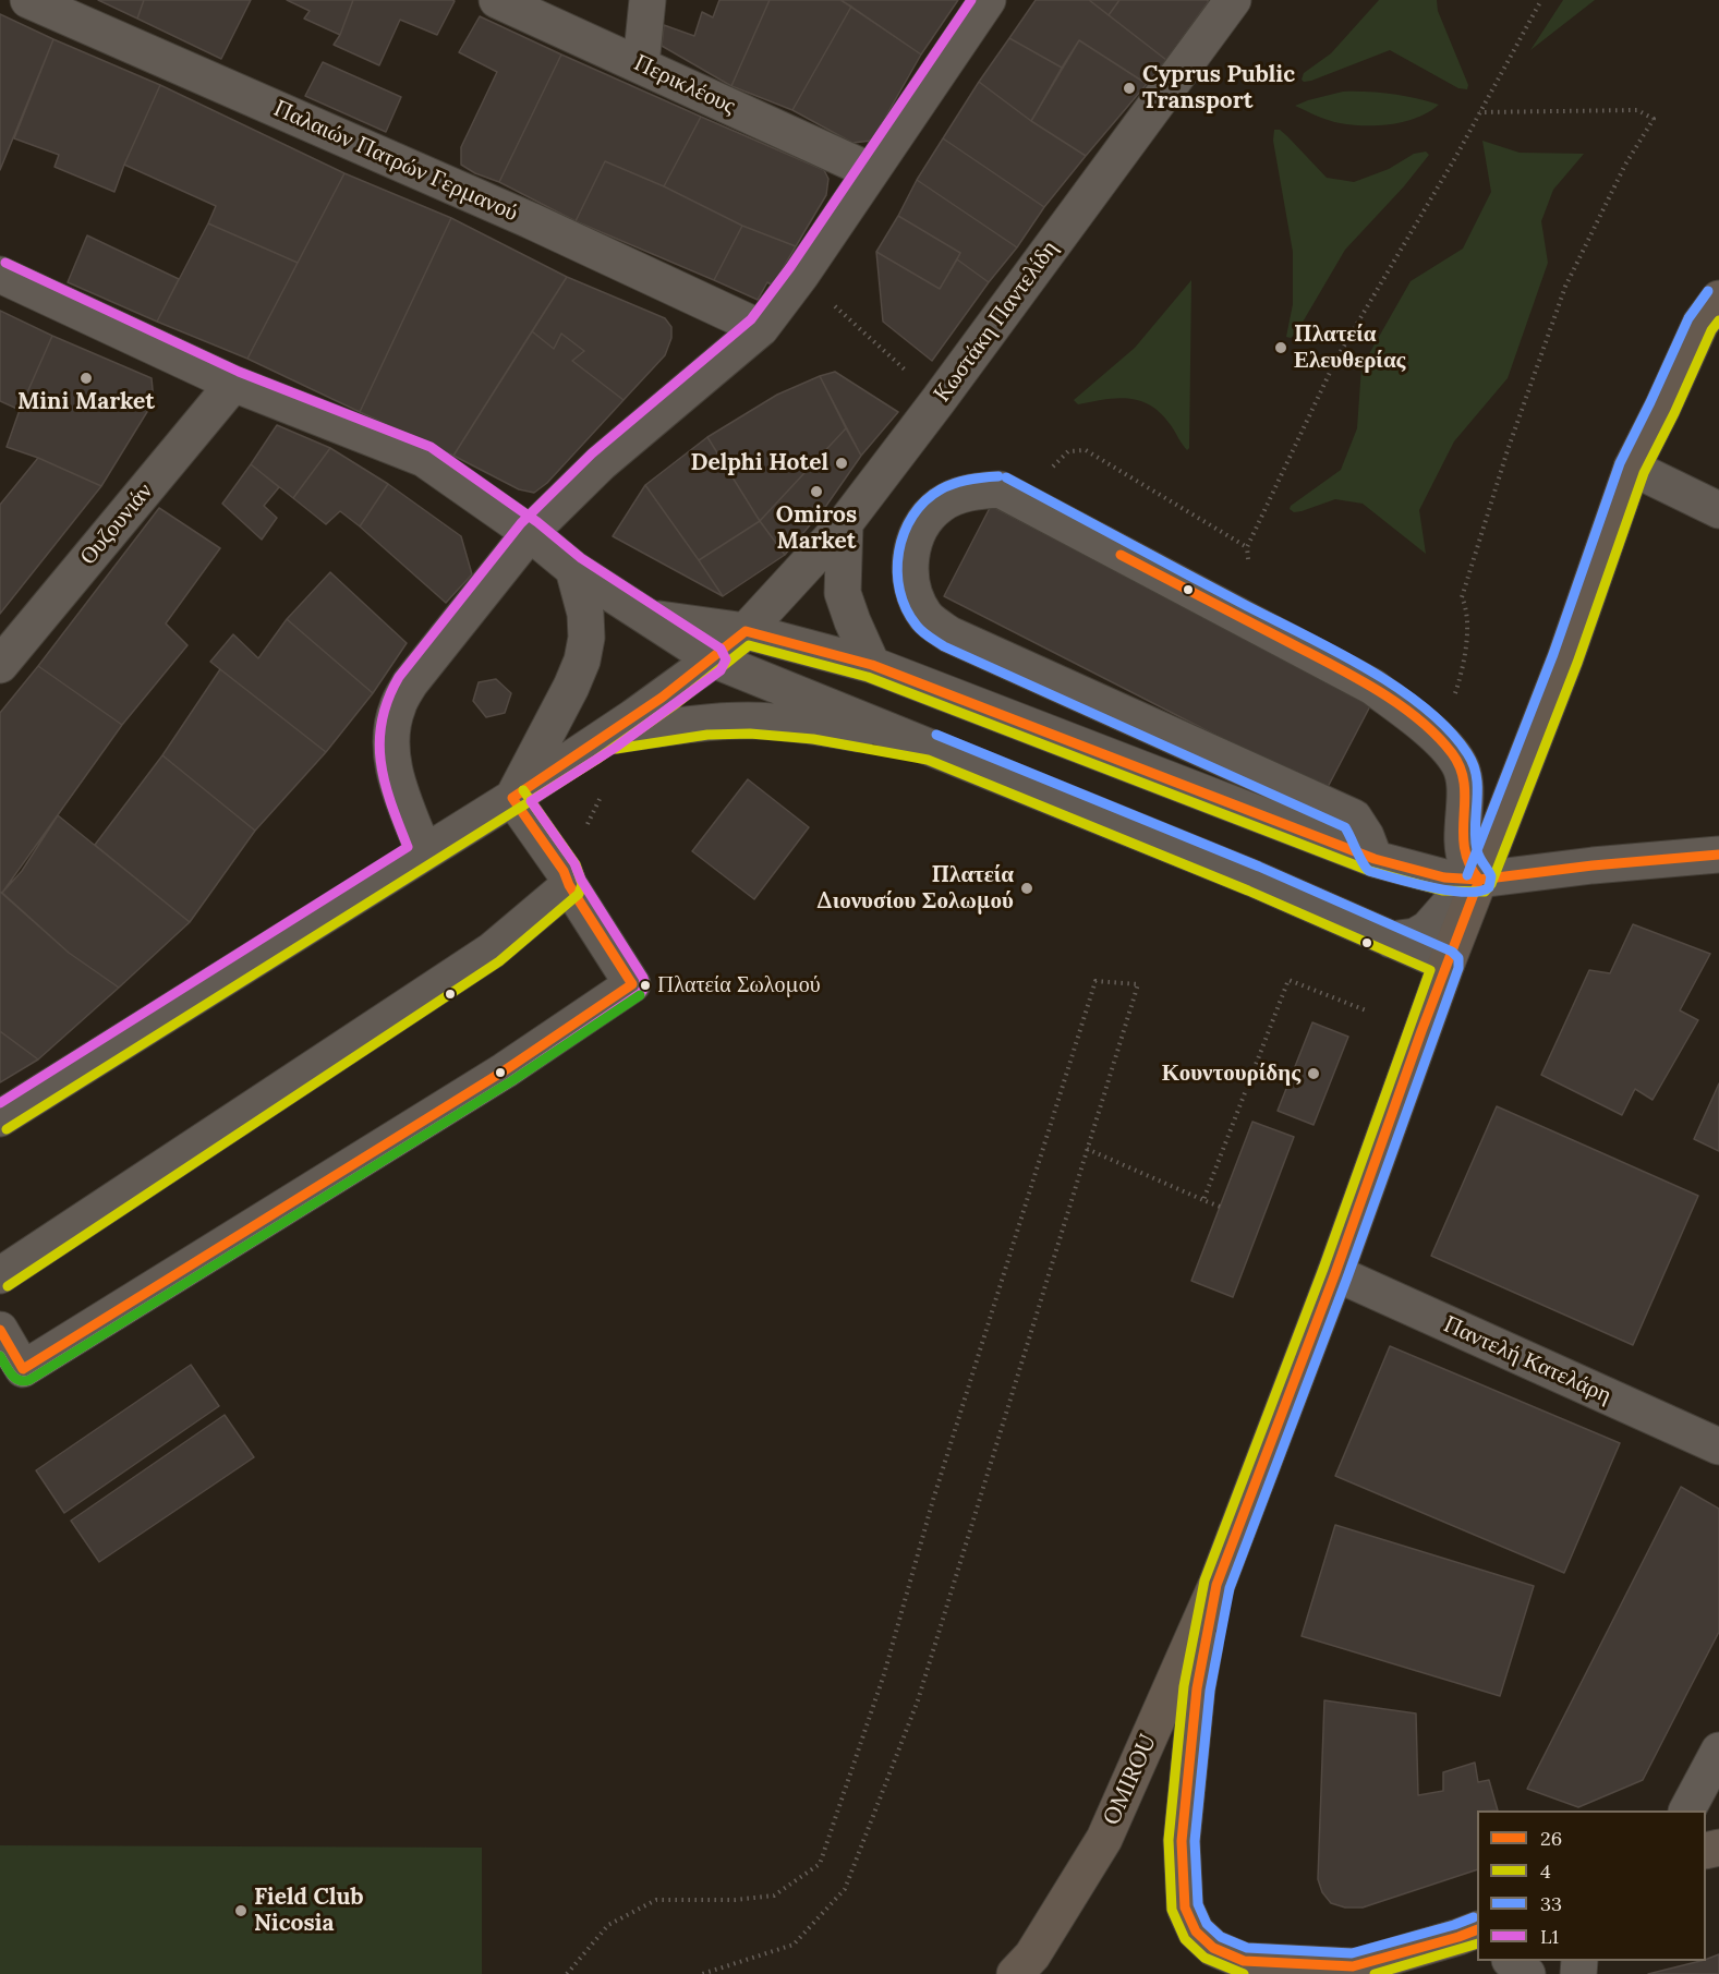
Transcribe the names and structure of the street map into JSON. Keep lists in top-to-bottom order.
{
  "streets": {
    "main road": ["OMIROU"],
    "street": [
      "Περικλέους",
      "Παλαιών Πατρών Γερμανού",
      "Kωστάκη Παντελίδη",
      "Ουζουνιάν",
      "Παντελή Κατελάρη"
    ]
  },
  "crossings": [
    ["Παντελή Κατελάρη", "OMIROU"]
  ],
  "places": [
    "Cyprus Public Transport",
    "Πλατεία Ελευθερίας",
    "Mini Market",
    "Delphi Hotel",
    "Omiros Market",
    "Πλατεία Διονυσίου Σολωμού",
    "Πλατεία Σωλομού",
    "Κουντουρίδης",
    "Field Club Nicosia"
  ],
  "lines": [
    "transit line L1",
    "transit line 33",
    "transit line 4",
    "transit line 26"
  ],
  "legend": [
    "26",
    "4",
    "33",
    "L1"
  ]
}
